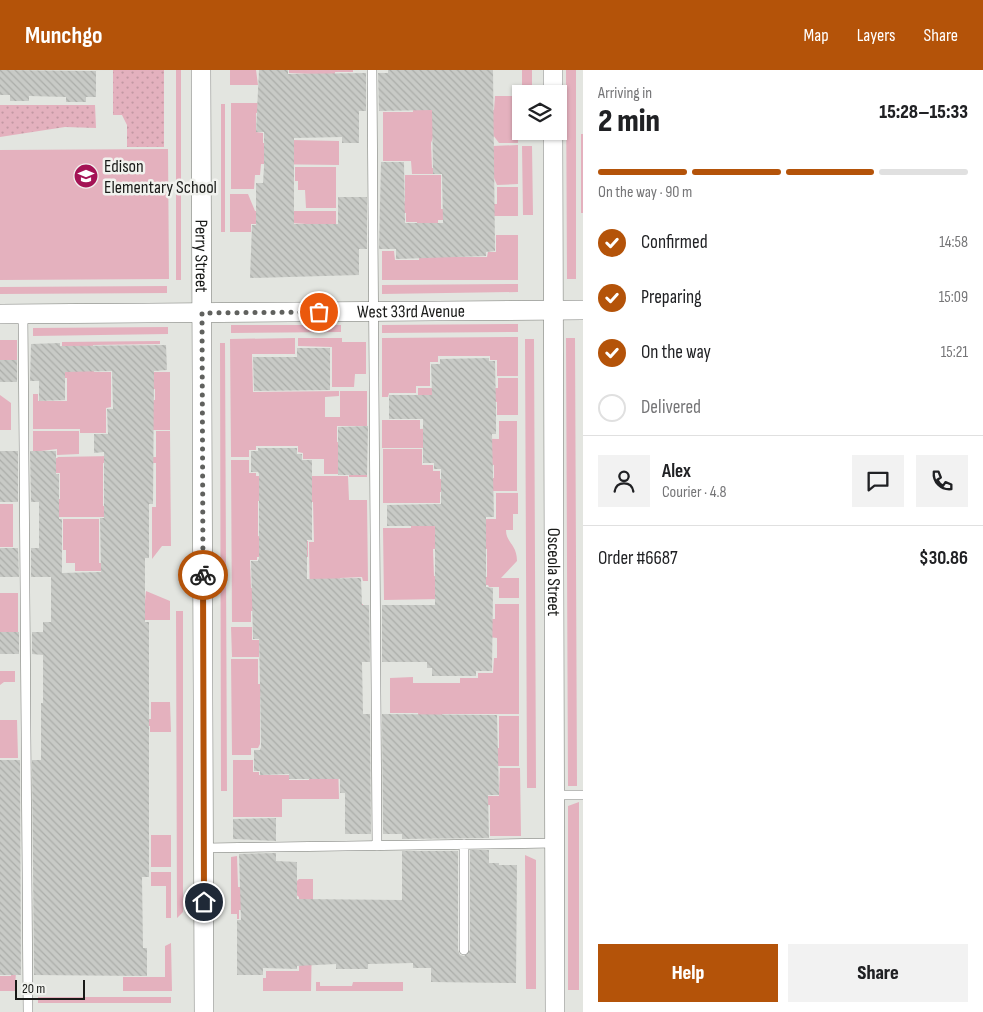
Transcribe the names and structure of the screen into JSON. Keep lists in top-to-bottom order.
{
  "streets": {
    "street": ["Perry Street", "West 33rd Avenue", "Osceola Street"]
  },
  "crossings": [
    ["Perry Street", "West 33rd Avenue"],
    ["West 33rd Avenue", "Osceola Street"]
  ],
  "places": {
    "school or university": ["Edison Elementary School"]
  },
  "scale_bar": "20 m",
  "page": {
    "header": "Munchgo",
    "nav": ["Map", "Layers", "Share"],
    "heading": ["2 min", "Arriving in", "15:28–15:33"],
    "panel": [
      "Alex",
      "Courier · 4.8",
      "Order #6687",
      "$30.86"
    ],
    "bar": "On the way · 90 m",
    "list": [
      ["Confirmed", "14:58"],
      ["Preparing", "15:09"],
      ["On the way", "15:21"],
      "Delivered"
    ],
    "buttons": ["Help", "Share"],
    "scale": "20 m"
  }
}
